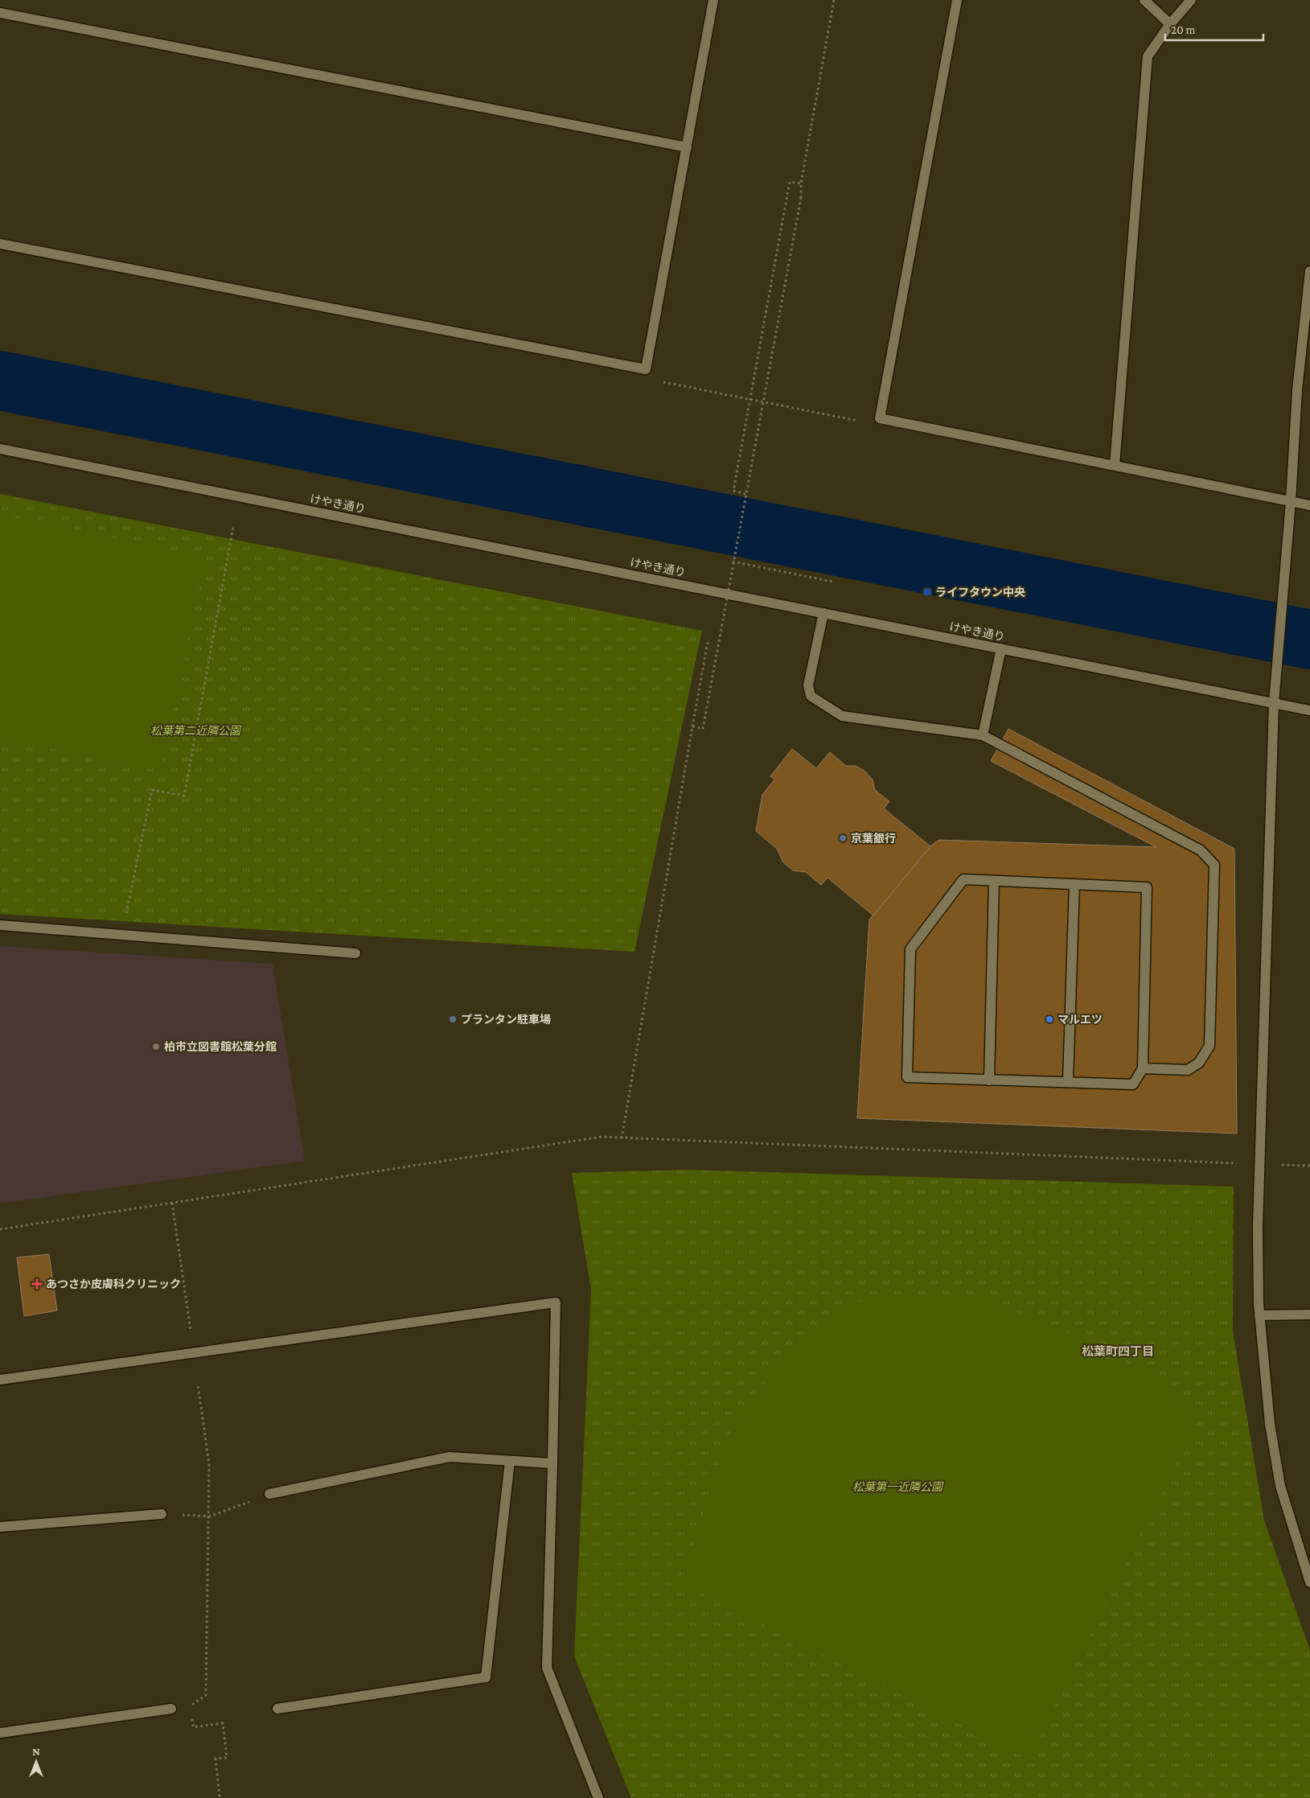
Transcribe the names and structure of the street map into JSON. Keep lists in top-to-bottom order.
{
  "streets": {
    "street": ["けやき通り"]
  },
  "districts": ["松葉町四丁目"],
  "parks": ["松葉第二近隣公園", "松葉第一近隣公園"],
  "places": {
    "transit": ["ライフタウン中央"],
    "other": [
      "京葉銀行",
      "プランタン駐車場",
      "マルエツ",
      "柏市立図書館松葉分館"
    ],
    "health": ["あつさか皮膚科クリニック"]
  },
  "scale_bar": "20 m",
  "north": "top"
}
